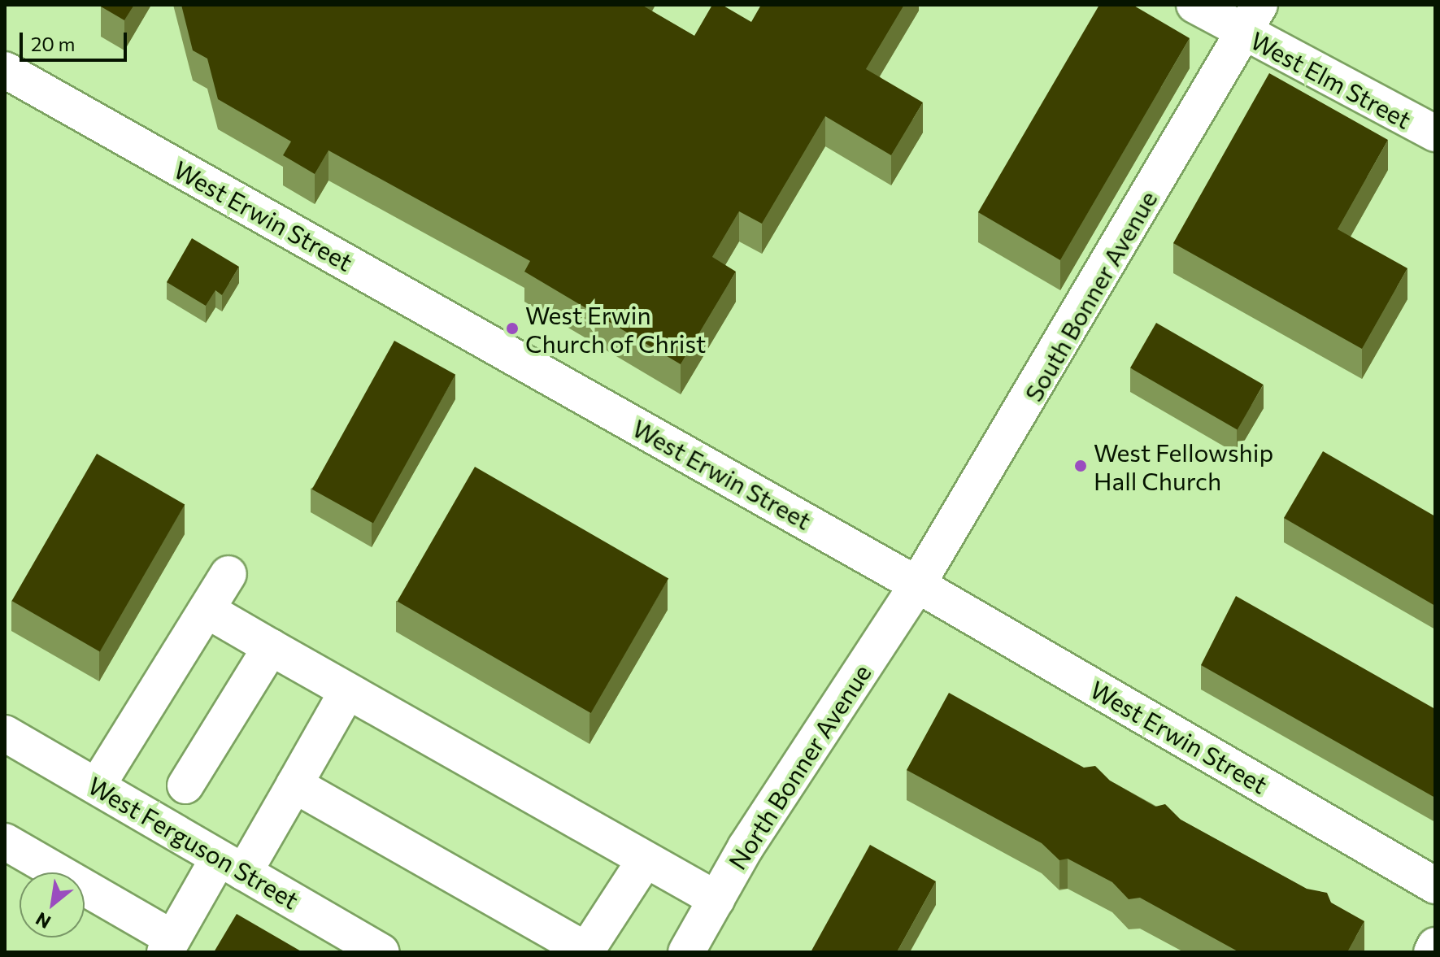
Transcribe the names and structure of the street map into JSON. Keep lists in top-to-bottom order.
{
  "streets": {
    "main road": [
      "West Elm Street",
      "West Erwin Street",
      "South Bonner Avenue",
      "North Bonner Avenue",
      "West Ferguson Street"
    ]
  },
  "crossings": [
    ["West Elm Street", "South Bonner Avenue"],
    ["West Erwin Street", "South Bonner Avenue"],
    ["West Erwin Street", "North Bonner Avenue"],
    ["South Bonner Avenue", "North Bonner Avenue"]
  ],
  "places": ["West Erwin Church of Christ", "West Fellowship Hall Church"],
  "scale_bar": "20 m",
  "north": "bottom left"
}
